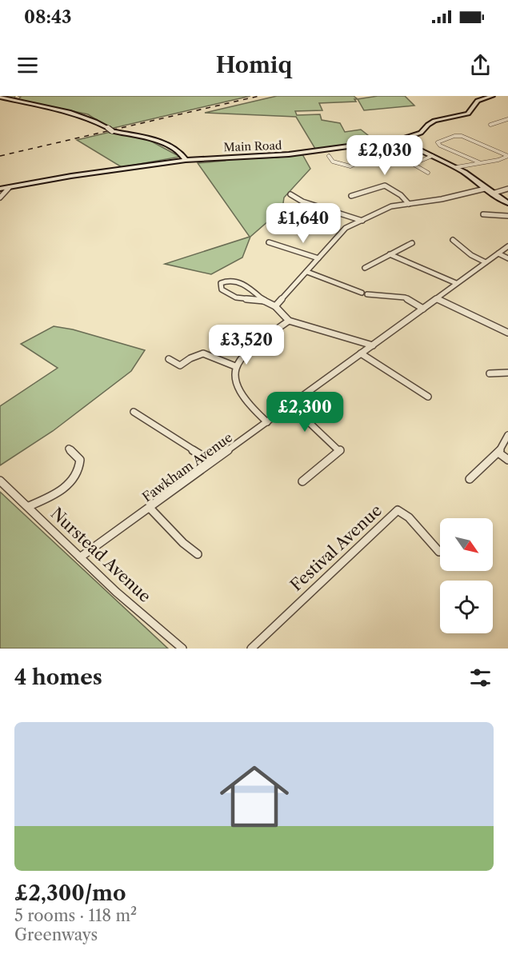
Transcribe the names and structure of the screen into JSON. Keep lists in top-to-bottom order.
{
  "streets": {
    "main road": ["Main Road"],
    "street": ["Fawkham Avenue", "Festival Avenue", "Nurstead Avenue"]
  },
  "crossings": [
    ["Fawkham Avenue", "Nurstead Avenue"]
  ],
  "north": "bottom right",
  "page": {
    "status": "08:43",
    "header": "Homiq",
    "price": [
      "£2,030",
      "£1,640",
      "£3,520",
      "£2,300"
    ],
    "heading": "4 homes",
    "list": [
      {
        "name": "£2,300/mo",
        "note": "5 rooms · 118 m² · Greenways"
      }
    ]
  }
}
